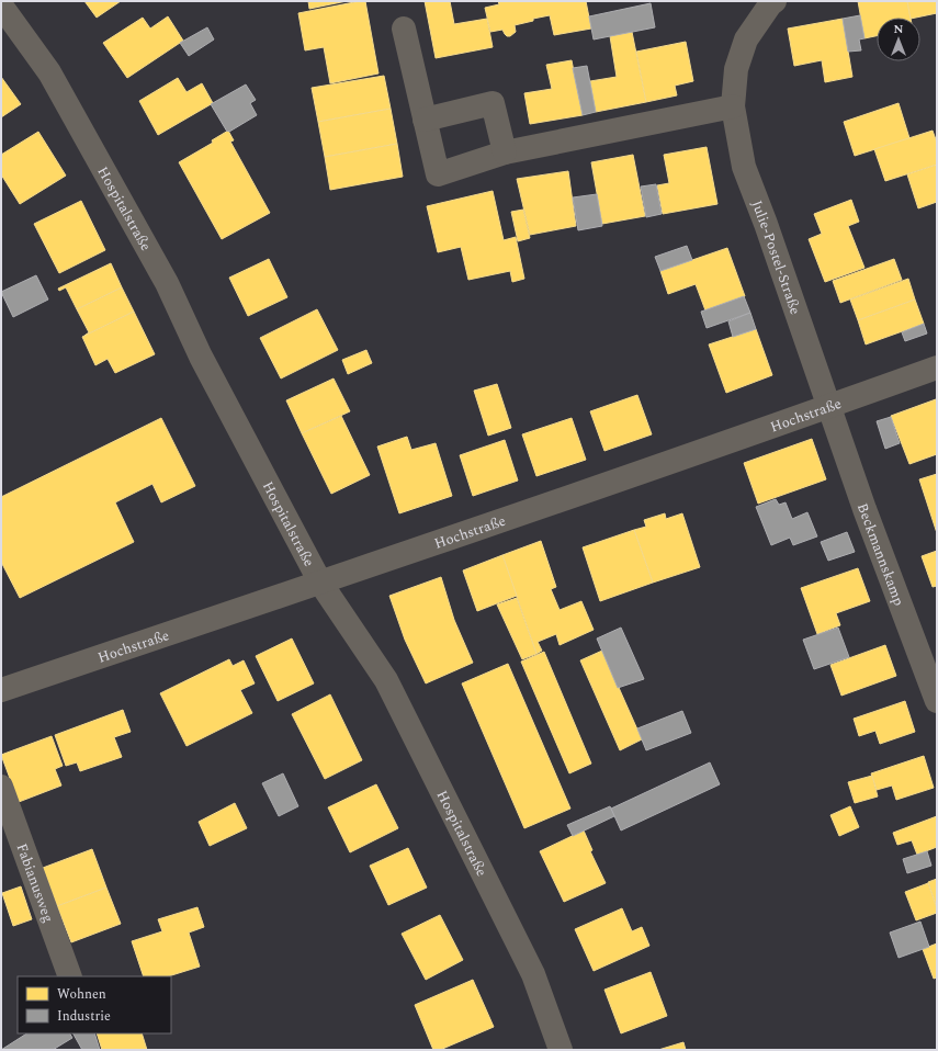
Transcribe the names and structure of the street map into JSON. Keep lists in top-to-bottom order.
{
  "streets": {
    "street": [
      "Hospitalstraße",
      "Julie-Postel-Straße",
      "Hochstraße",
      "Beckmannskamp",
      "Fabianusweg"
    ]
  },
  "crossings": [
    ["Hospitalstraße", "Hochstraße"],
    ["Julie-Postel-Straße", "Hochstraße"],
    ["Julie-Postel-Straße", "Beckmannskamp"],
    ["Hochstraße", "Beckmannskamp"]
  ],
  "legend": ["Wohnen", "Industrie"],
  "north": "top"
}
